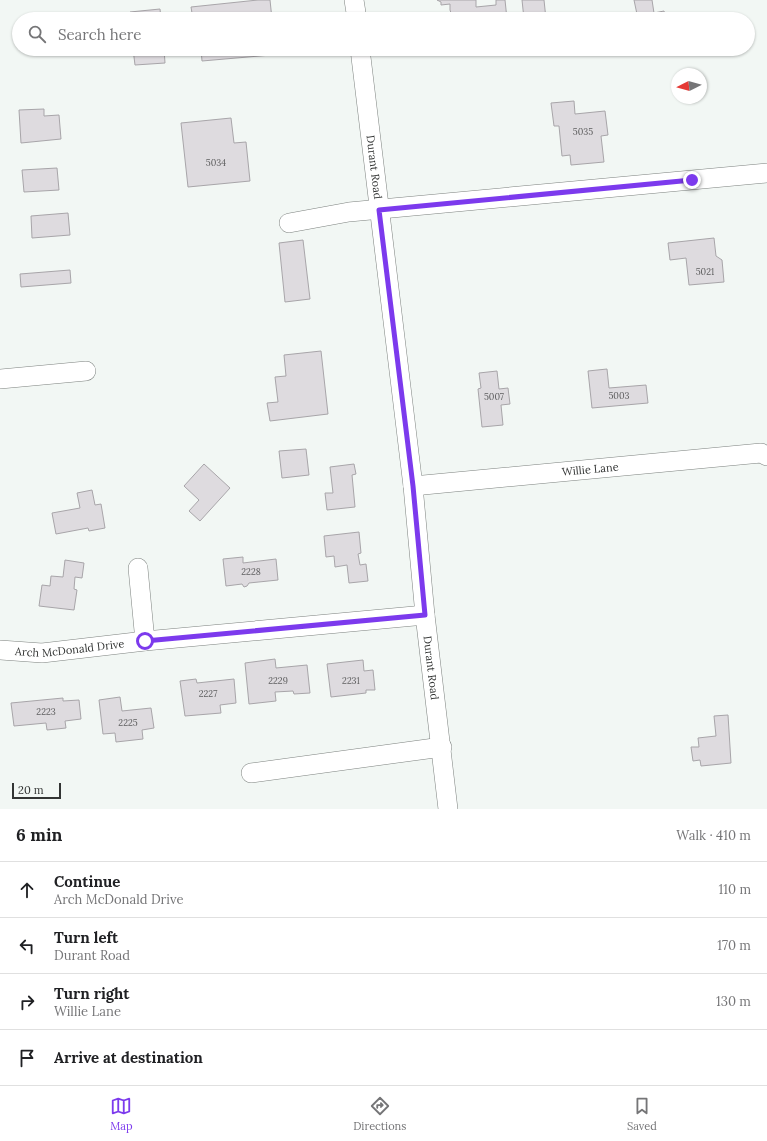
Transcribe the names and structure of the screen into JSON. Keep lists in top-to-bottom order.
{
  "streets": {
    "street": ["Durant Road", "Willie Lane", "Arch McDonald Drive"]
  },
  "crossings": [
    ["Durant Road", "Willie Lane"],
    ["Durant Road", "Arch McDonald Drive"]
  ],
  "house_numbers": [
    "5035",
    "5034",
    "5021",
    "5003",
    "5007",
    "2228",
    "2229",
    "2231",
    "2227",
    "2223",
    "2225"
  ],
  "scale_bar": "20 m",
  "north": "left",
  "page": {
    "search": "Search here",
    "scale": "20 m",
    "heading": ["6 min", "Walk · 410 m"],
    "list": [
      ["Continue", "Arch McDonald Drive", "110 m"],
      ["Turn left", "Durant Road", "170 m"],
      ["Turn right", "Willie Lane", "130 m"],
      "Arrive at destination"
    ],
    "nav": ["Map", "Directions", "Saved"]
  }
}
